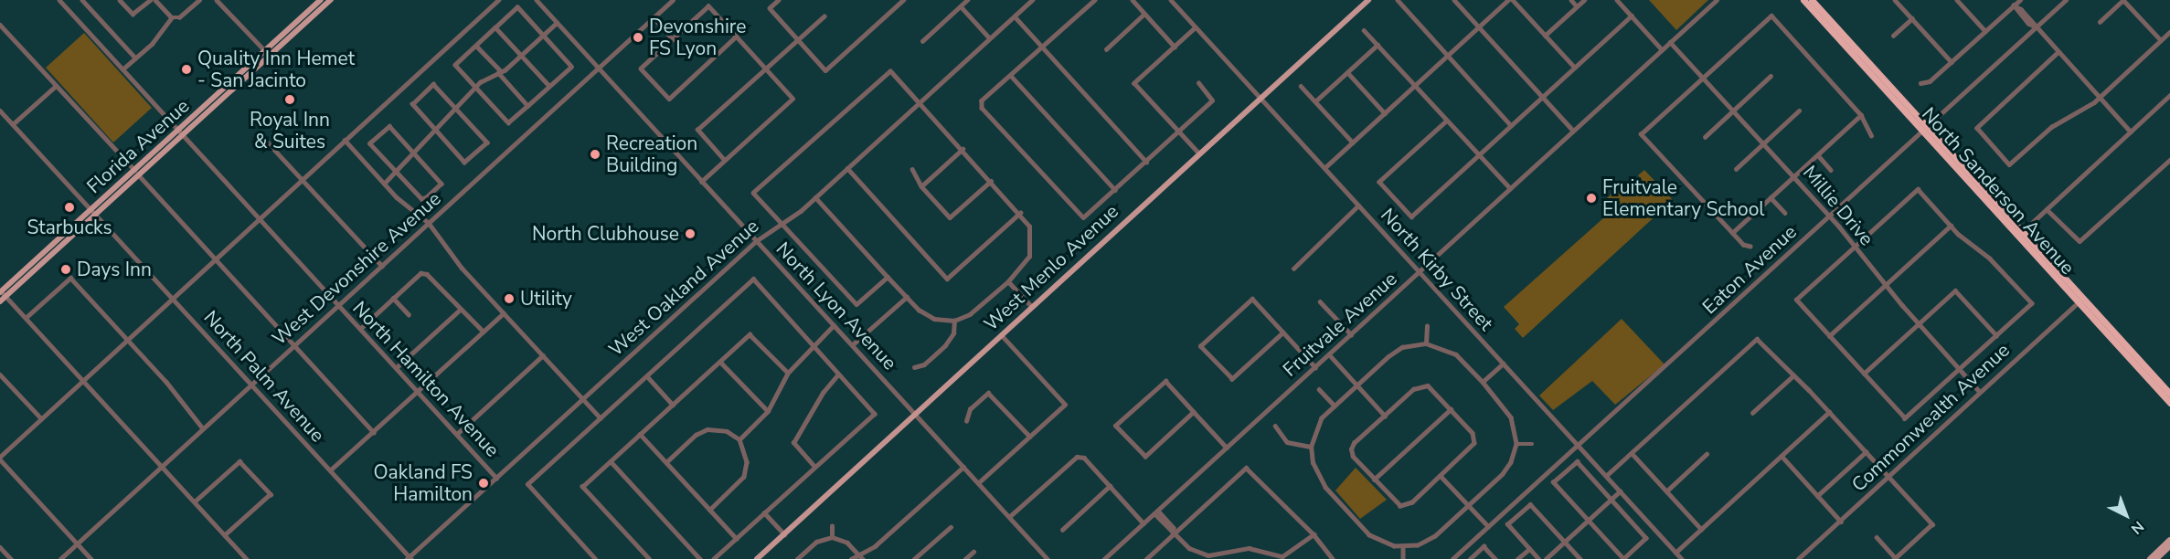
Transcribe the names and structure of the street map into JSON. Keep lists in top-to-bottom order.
{
  "streets": {
    "highway": ["North Sanderson Avenue"],
    "main road": ["Florida Avenue", "West Menlo Avenue"],
    "street": [
      "Millie Drive",
      "West Devonshire Avenue",
      "North Kirby Street",
      "Eaton Avenue",
      "West Oakland Avenue",
      "North Lyon Avenue",
      "Fruitvale Avenue",
      "North Palm Avenue",
      "North Hamilton Avenue",
      "Commonwealth Avenue"
    ]
  },
  "crossings": [
    ["Florida Avenue", "North Palm Avenue"],
    ["Florida Avenue", "North Hamilton Avenue"],
    ["North Sanderson Avenue", "Eaton Avenue"],
    ["North Sanderson Avenue", "Commonwealth Avenue"],
    ["Millie Drive", "Eaton Avenue"],
    ["Millie Drive", "Fruitvale Avenue"],
    ["Millie Drive", "Commonwealth Avenue"],
    ["West Menlo Avenue", "North Kirby Street"],
    ["West Menlo Avenue", "North Lyon Avenue"],
    ["West Devonshire Avenue", "North Lyon Avenue"],
    ["West Devonshire Avenue", "North Palm Avenue"],
    ["West Devonshire Avenue", "North Hamilton Avenue"],
    ["North Kirby Street", "Eaton Avenue"],
    ["North Kirby Street", "Fruitvale Avenue"],
    ["West Oakland Avenue", "North Lyon Avenue"],
    ["West Oakland Avenue", "North Palm Avenue"],
    ["West Oakland Avenue", "North Hamilton Avenue"]
  ],
  "places": [
    "Devonshire FS Lyon",
    "Quality Inn Hemet - San Jacinto",
    "Royal Inn & Suites",
    "Recreation Building",
    "Fruitvale Elementary School",
    "Starbucks",
    "North Clubhouse",
    "Days Inn",
    "Utility",
    "Oakland FS Hamilton"
  ],
  "north": "bottom right"
}
